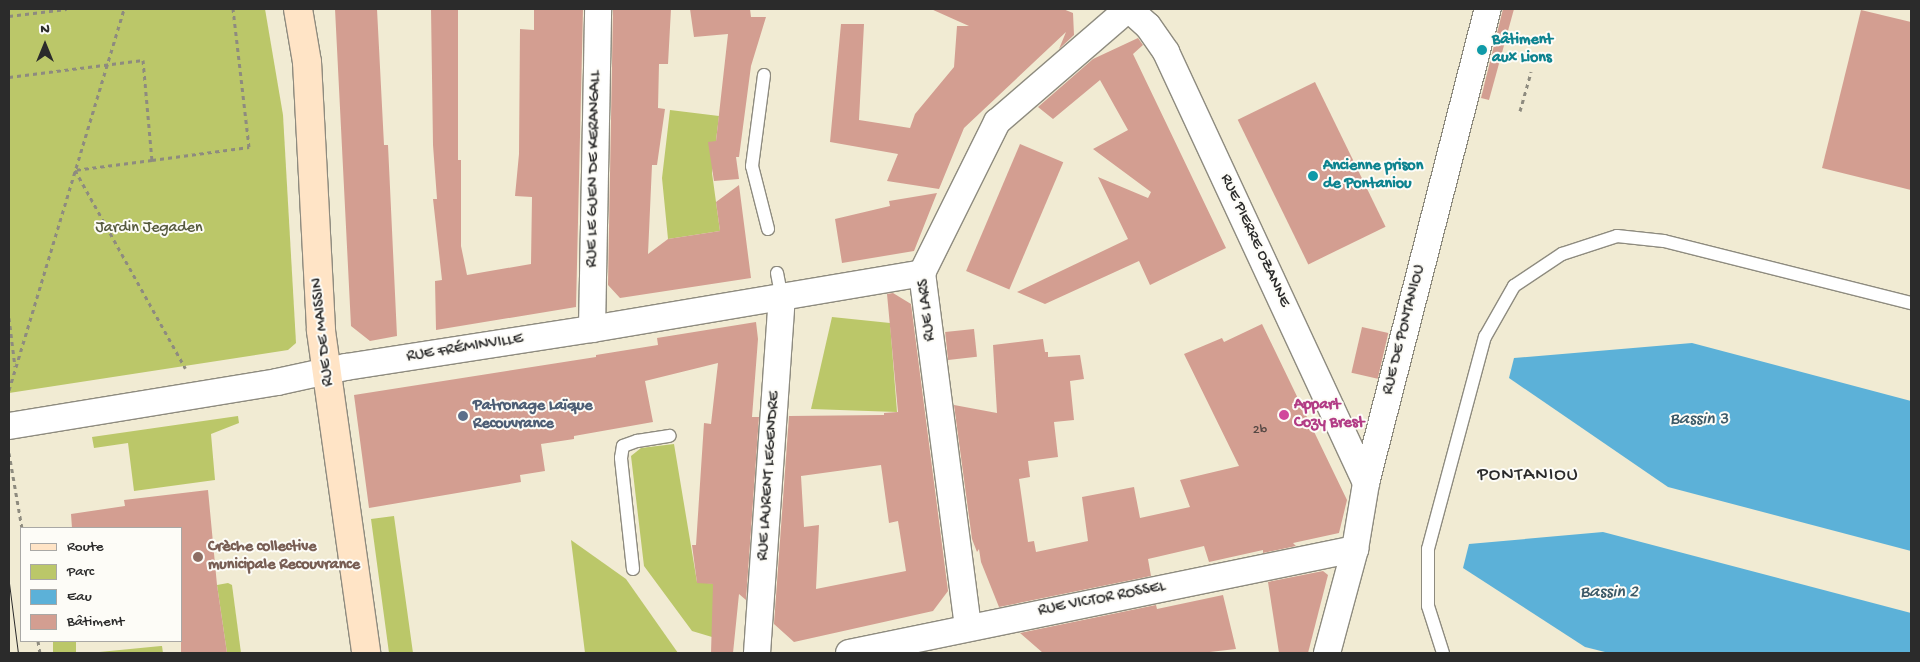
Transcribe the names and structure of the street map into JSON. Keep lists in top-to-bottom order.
{
  "streets": {
    "street": [
      "RUE LE GUEN DE KERANGALL",
      "RUE PIERRE OZANNE",
      "RUE LARS",
      "RUE DE PONTANIOU",
      "RUE DE MAISSIN",
      "RUE FRÉMINVILLE",
      "RUE LAURENT LEGENDRE",
      "RUE VICTOR ROSSEL"
    ]
  },
  "crossings": [
    ["RUE LE GUEN DE KERANGALL", "RUE FRÉMINVILLE"],
    ["RUE PIERRE OZANNE", "RUE LARS"],
    ["RUE PIERRE OZANNE", "RUE DE PONTANIOU"],
    ["RUE LARS", "RUE FRÉMINVILLE"],
    ["RUE LARS", "RUE VICTOR ROSSEL"],
    ["RUE DE PONTANIOU", "RUE VICTOR ROSSEL"],
    ["RUE DE MAISSIN", "RUE FRÉMINVILLE"],
    ["RUE FRÉMINVILLE", "RUE LAURENT LEGENDRE"]
  ],
  "districts": ["PONTANIOU"],
  "water": ["Bassin 3", "Bassin 2"],
  "parks": ["Jardin Jegaden"],
  "places": [
    "Bâtiment aux Lions",
    "Ancienne prison de Pontaniou",
    "Appart Cozy Brest",
    "Patronage Laïque Recouvrance",
    "Crèche collective municipale Recouvrance"
  ],
  "house_numbers": ["2b"],
  "legend": [
    "Route",
    "Parc",
    "Eau",
    "Bâtiment"
  ],
  "north": "top"
}
